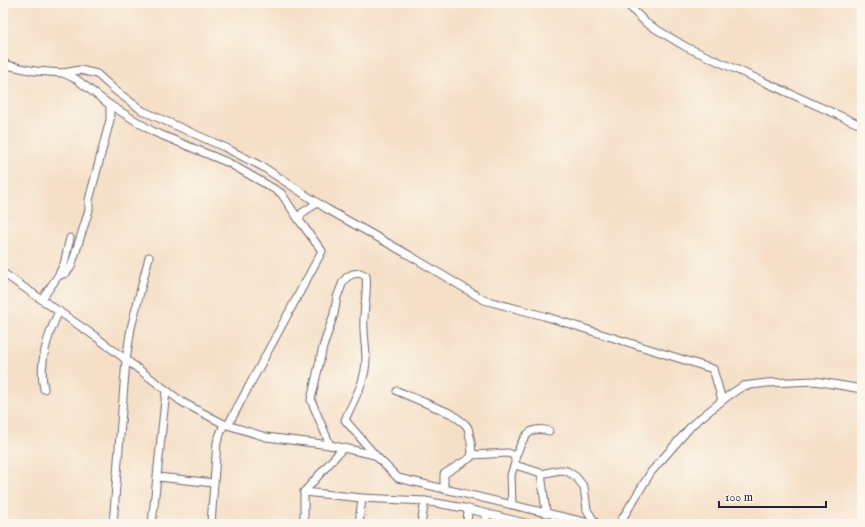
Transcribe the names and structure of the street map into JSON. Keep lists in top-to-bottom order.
{
  "scale_bar": "100 m"
}
